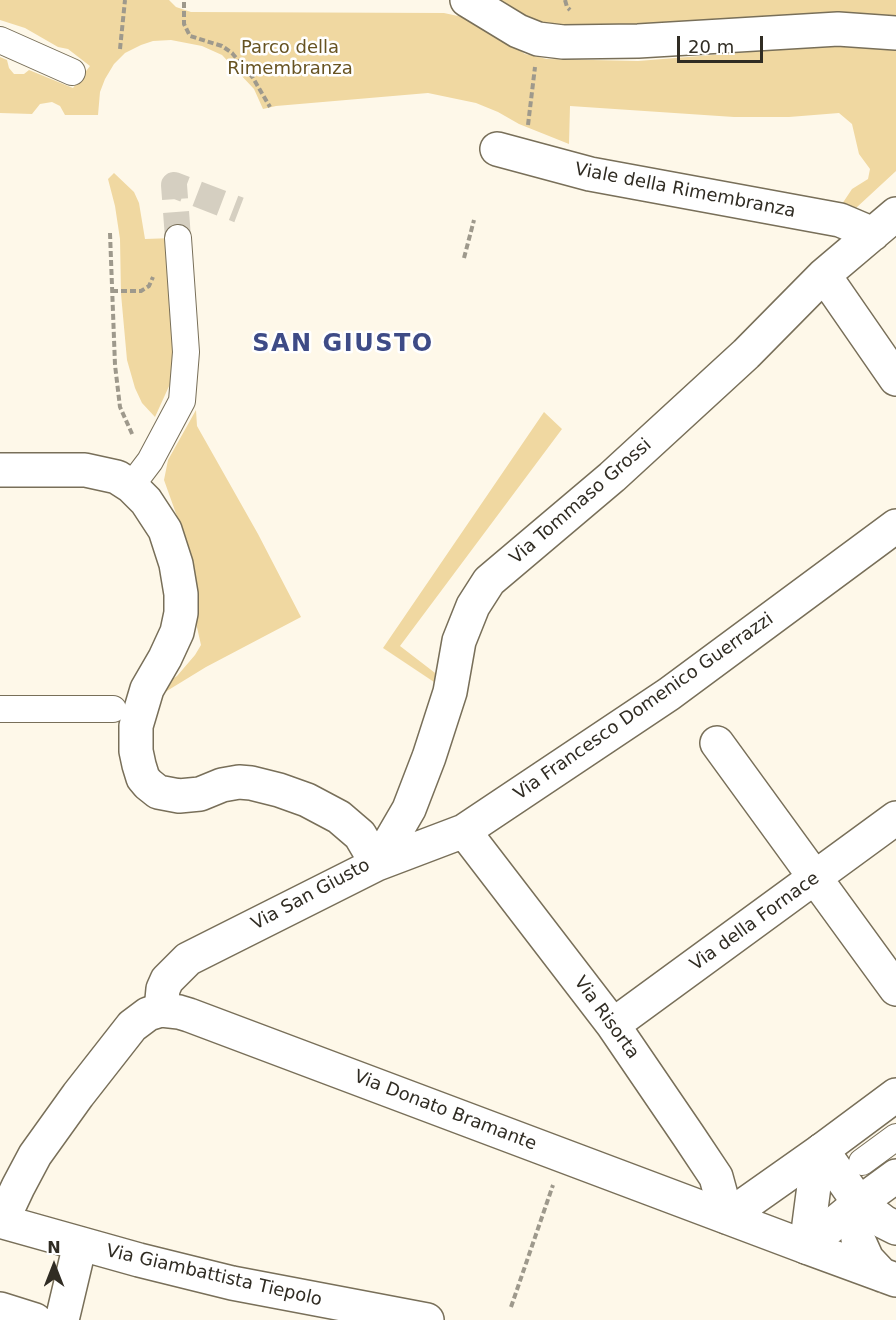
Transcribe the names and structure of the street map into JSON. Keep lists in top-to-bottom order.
{
  "streets": {
    "street": [
      "Viale della Rimembranza",
      "Via Tommaso Grossi",
      "Via Francesco Domenico Guerrazzi",
      "Via San Giusto",
      "Via della Fornace",
      "Via Risorta",
      "Via Donato Bramante",
      "Via Giambattista Tiepolo"
    ]
  },
  "crossings": [
    ["Viale della Rimembranza", "Via Tommaso Grossi"],
    ["Via Tommaso Grossi", "Via Francesco Domenico Guerrazzi"],
    ["Via Tommaso Grossi", "Via San Giusto"],
    ["Via Francesco Domenico Guerrazzi", "Via San Giusto"],
    ["Via Francesco Domenico Guerrazzi", "Via Risorta"],
    ["Via San Giusto", "Via Donato Bramante"],
    ["Via della Fornace", "Via Risorta"],
    ["Via Risorta", "Via Donato Bramante"]
  ],
  "districts": ["SAN GIUSTO"],
  "parks": ["Parco della Rimembranza"],
  "scale_bar": "20 m",
  "north": "top"
}
